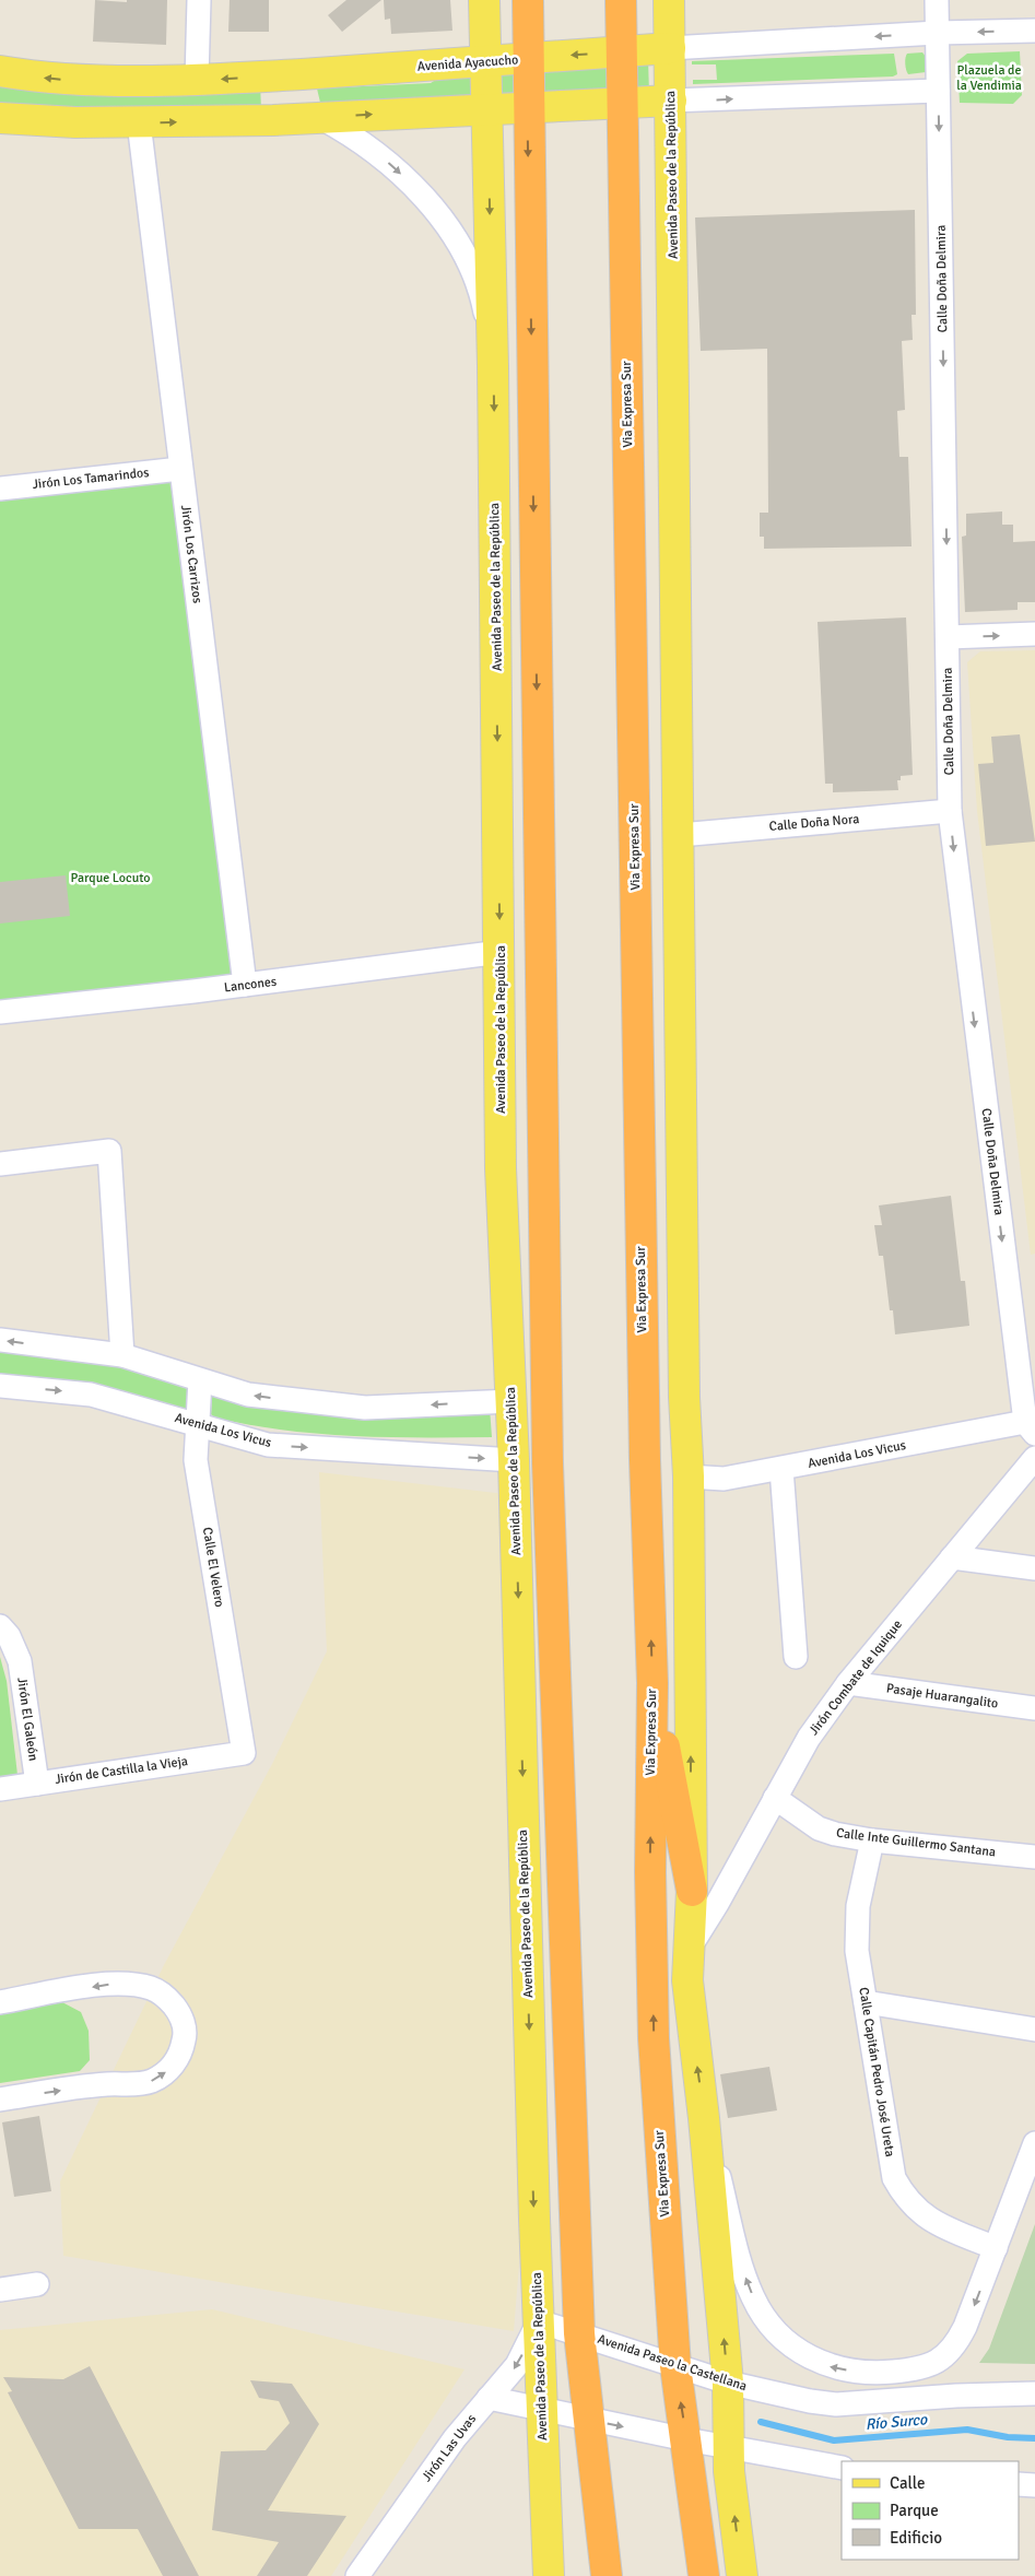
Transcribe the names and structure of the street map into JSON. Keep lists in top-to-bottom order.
{
  "streets": {
    "highway": ["Via Expresa Sur"],
    "main road": ["Avenida Ayacucho", "Avenida Paseo de la República"],
    "street": [
      "Calle Doña Delmira",
      "Jirón Los Tamarindos",
      "Jirón Los Carrizos",
      "Calle Doña Nora",
      "Lancones",
      "Avenida Los Vicus",
      "Calle El Velero",
      "Jirón Combate de Iquique",
      "Pasaje Huarangalito",
      "Jirón El Galeón",
      "Jirón de Castilla la Vieja",
      "Calle Inte Guillermo Santana",
      "Calle Capitán Pedro José Ureta",
      "Avenida Paseo la Castellana",
      "Jirón Las Uvas"
    ]
  },
  "crossings": [
    ["Avenida Ayacucho", "Avenida Paseo de la República"],
    ["Avenida Ayacucho", "Calle Doña Delmira"],
    ["Avenida Ayacucho", "Via Expresa Sur"],
    ["Avenida Paseo de la República", "Calle Doña Nora"],
    ["Avenida Paseo de la República", "Lancones"],
    ["Avenida Paseo de la República", "Avenida Los Vicus"],
    ["Avenida Paseo de la República", "Jirón Combate de Iquique"],
    ["Avenida Paseo de la República", "Calle Capitán Pedro José Ureta"],
    ["Avenida Paseo de la República", "Avenida Paseo la Castellana"],
    ["Avenida Paseo de la República", "Jirón Las Uvas"],
    ["Calle Doña Delmira", "Calle Doña Nora"],
    ["Calle Doña Delmira", "Avenida Los Vicus"],
    ["Via Expresa Sur", "Avenida Paseo la Castellana"],
    ["Jirón Los Tamarindos", "Jirón Los Carrizos"],
    ["Jirón Los Carrizos", "Lancones"],
    ["Avenida Los Vicus", "Calle El Velero"],
    ["Calle El Velero", "Jirón de Castilla la Vieja"],
    ["Jirón Combate de Iquique", "Pasaje Huarangalito"],
    ["Jirón Combate de Iquique", "Calle Inte Guillermo Santana"],
    ["Jirón El Galeón", "Jirón de Castilla la Vieja"],
    ["Calle Inte Guillermo Santana", "Calle Capitán Pedro José Ureta"],
    ["Avenida Paseo la Castellana", "Jirón Las Uvas"]
  ],
  "one_way": ["Calle Doña Delmira"],
  "water": ["Río Surco"],
  "parks": ["Plazuela de la Vendimia", "Parque Locuto"],
  "legend": ["Calle", "Parque", "Edificio"]
}
